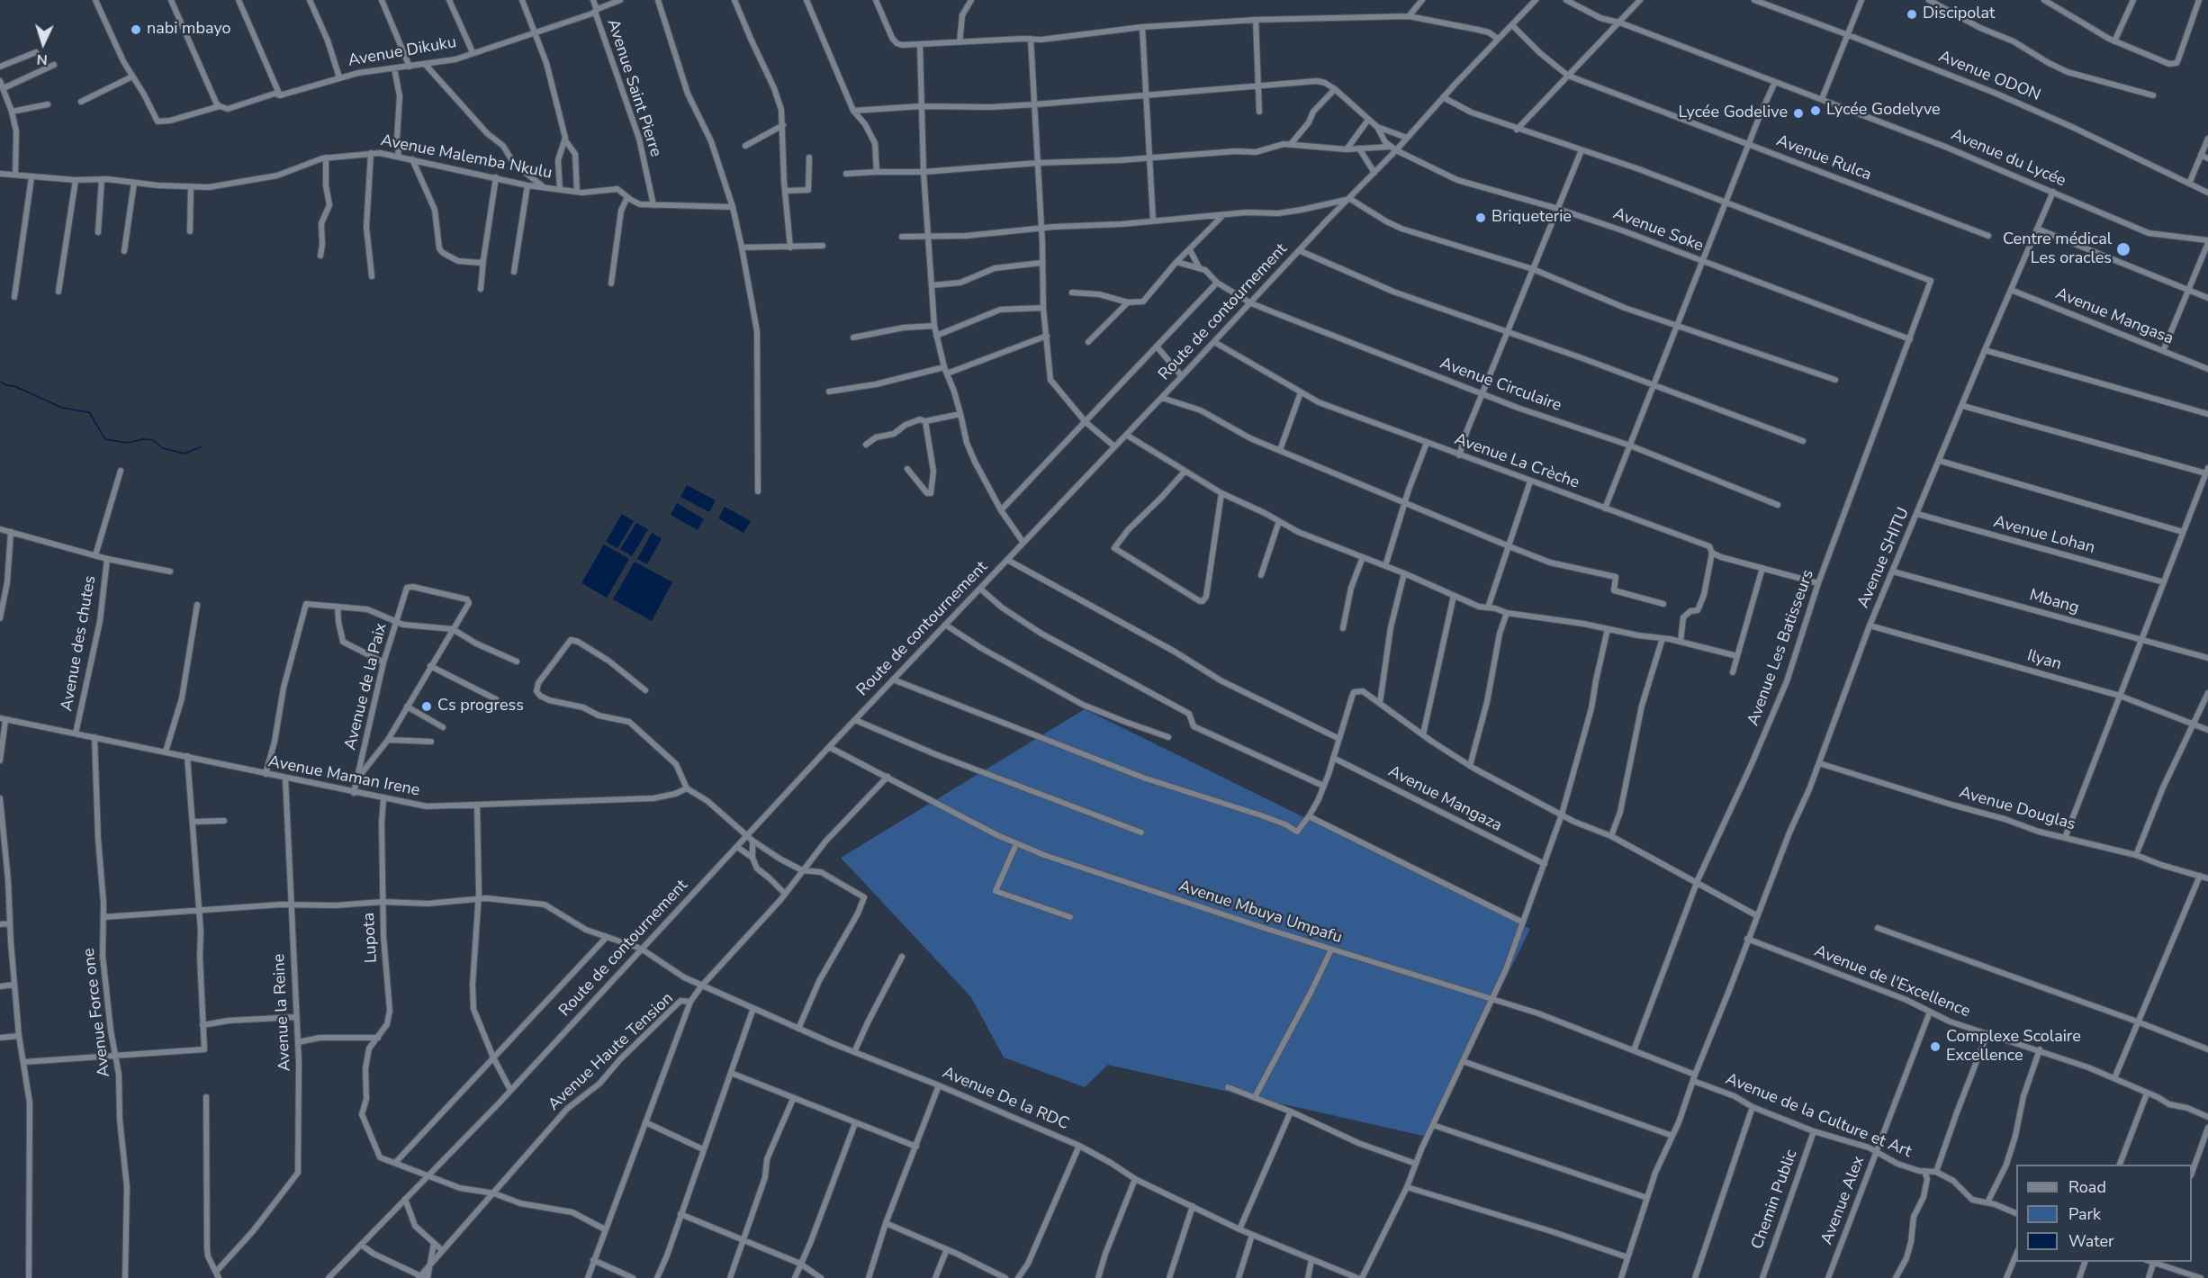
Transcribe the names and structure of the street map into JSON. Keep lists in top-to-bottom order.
{
  "streets": {
    "street": [
      "Avenue Dikuku",
      "Avenue ODON",
      "Avenue Saint Pierre",
      "Avenue Malemba Nkulu",
      "Avenue Rulca",
      "Avenue du Lycée",
      "Avenue Soke",
      "Route de contournement",
      "Avenue Mangasa",
      "Avenue Circulaire",
      "Avenue La Crèche",
      "Avenue Lohan",
      "Avenue SHITU",
      "Mbang",
      "Avenue des chutes",
      "Avenue Les Batisseurs",
      "Ilyan",
      "Avenue de la Paix",
      "Avenue Maman Irene",
      "Avenue Mangaza",
      "Avenue Douglas",
      "Avenue Mbuya Umpafu",
      "Lupota",
      "Avenue de l'Excellence",
      "Avenue Force one",
      "Avenue la Reine",
      "Avenue Haute Tension",
      "Avenue De la RDC",
      "Avenue de la Culture et Art",
      "Chemin Public",
      "Avenue Alex"
    ]
  },
  "crossings": [
    ["Avenue Dikuku", "Avenue Saint Pierre"],
    ["Avenue Saint Pierre", "Avenue Malemba Nkulu"],
    ["Avenue Rulca", "Route de contournement"],
    ["Avenue du Lycée", "Avenue SHITU"],
    ["Avenue Soke", "Route de contournement"],
    ["Avenue Soke", "Avenue Les Batisseurs"],
    ["Route de contournement", "Avenue Circulaire"],
    ["Route de contournement", "Avenue La Crèche"],
    ["Route de contournement", "Avenue Mbuya Umpafu"],
    ["Route de contournement", "Avenue De la RDC"],
    ["Avenue Mangasa", "Avenue SHITU"],
    ["Avenue La Crèche", "Avenue Les Batisseurs"],
    ["Avenue Lohan", "Avenue SHITU"],
    ["Avenue SHITU", "Mbang"],
    ["Avenue SHITU", "Ilyan"],
    ["Avenue SHITU", "Avenue Douglas"],
    ["Avenue SHITU", "Avenue Mbuya Umpafu"],
    ["Avenue SHITU", "Avenue de l'Excellence"],
    ["Avenue SHITU", "Avenue de la Culture et Art"],
    ["Avenue des chutes", "Avenue Maman Irene"],
    ["Avenue Les Batisseurs", "Avenue Mbuya Umpafu"],
    ["Avenue de la Paix", "Avenue Maman Irene"],
    ["Avenue Maman Irene", "Lupota"],
    ["Avenue Maman Irene", "Avenue Force one"],
    ["Avenue Maman Irene", "Avenue la Reine"],
    ["Avenue Mbuya Umpafu", "Avenue Haute Tension"],
    ["Lupota", "Avenue De la RDC"],
    ["Avenue de l'Excellence", "Avenue Alex"],
    ["Avenue Force one", "Avenue De la RDC"],
    ["Avenue la Reine", "Avenue De la RDC"],
    ["Avenue Haute Tension", "Avenue De la RDC"],
    ["Avenue de la Culture et Art", "Chemin Public"],
    ["Avenue de la Culture et Art", "Avenue Alex"]
  ],
  "places": [
    "Discipolat",
    "nabi mbayo",
    "Lycée Godelyve",
    "Lycée Godelive",
    "Briqueterie",
    "Centre médical Les oracles",
    "Cs progress",
    "Complexe Scolaire Excellence"
  ],
  "legend": ["Road", "Park", "Water"],
  "north": "bottom"
}
